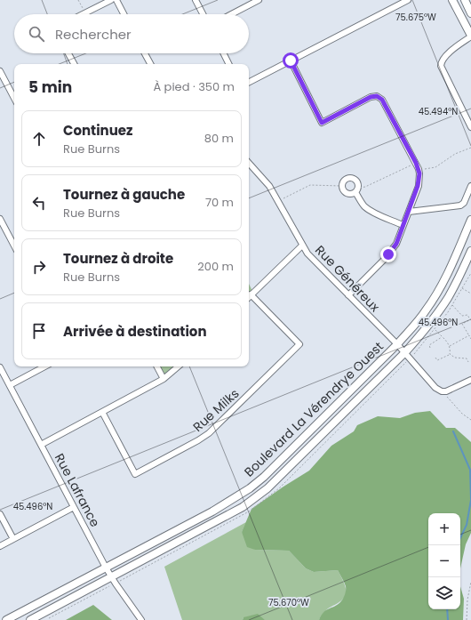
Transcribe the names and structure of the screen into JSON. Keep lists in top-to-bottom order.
{
  "streets": {
    "main road": ["Boulevard La Vérendrye Ouest"],
    "street": ["Rue Généreux", "Rue Milks", "Rue Lafrance"]
  },
  "crossings": [
    ["Rue Généreux", "Boulevard La Vérendrye Ouest"],
    ["Boulevard La Vérendrye Ouest", "Rue Lafrance"]
  ],
  "page": {
    "search": "Rechercher",
    "heading": ["5 min", "À pied · 350 m"],
    "list": [
      ["Continuez", "Rue Burns", "80 m"],
      ["Tournez à gauche", "Rue Burns", "70 m"],
      ["Tournez à droite", "Rue Burns", "200 m"],
      "Arrivée à destination"
    ],
    "map_buttons": ["+", "−"]
  },
  "coordinates": [
    "75.675°W",
    "45.494°N",
    "45.496°N",
    "75.670°W"
  ]
}
